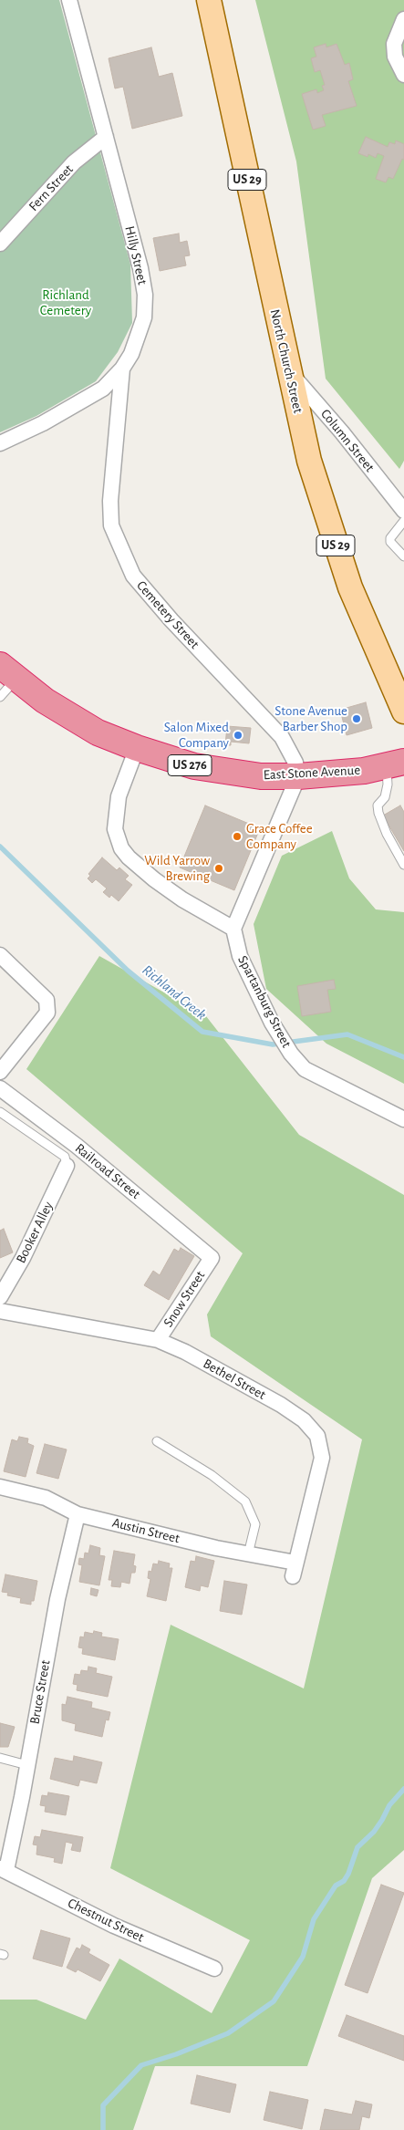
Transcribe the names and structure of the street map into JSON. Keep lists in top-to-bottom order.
{
  "streets": {
    "highway": ["US 276", "East Stone Avenue"],
    "main road": ["US 29", "North Church Street"],
    "street": [
      "Fern Street",
      "Hilly Street",
      "Column Street",
      "Cemetery Street",
      "Spartanburg Street",
      "Railroad Street",
      "Booker Alley",
      "Snow Street",
      "Bethel Street",
      "Austin Street",
      "Bruce Street",
      "Chestnut Street"
    ]
  },
  "crossings": [
    ["Fern Street", "Hilly Street"],
    ["Hilly Street", "Cemetery Street"],
    ["North Church Street", "Column Street"],
    ["Cemetery Street", "East Stone Avenue"],
    ["Railroad Street", "Snow Street"],
    ["Snow Street", "Bethel Street"],
    ["Bethel Street", "Austin Street"],
    ["Austin Street", "Bruce Street"],
    ["Bruce Street", "Chestnut Street"]
  ],
  "water": ["Richland Creek"],
  "parks": ["Richland Cemetery"],
  "places": [
    "Stone Avenue Barber Shop",
    "Salon Mixed Company",
    "Grace Coffee Company",
    "Wild Yarrow Brewing"
  ]
}
